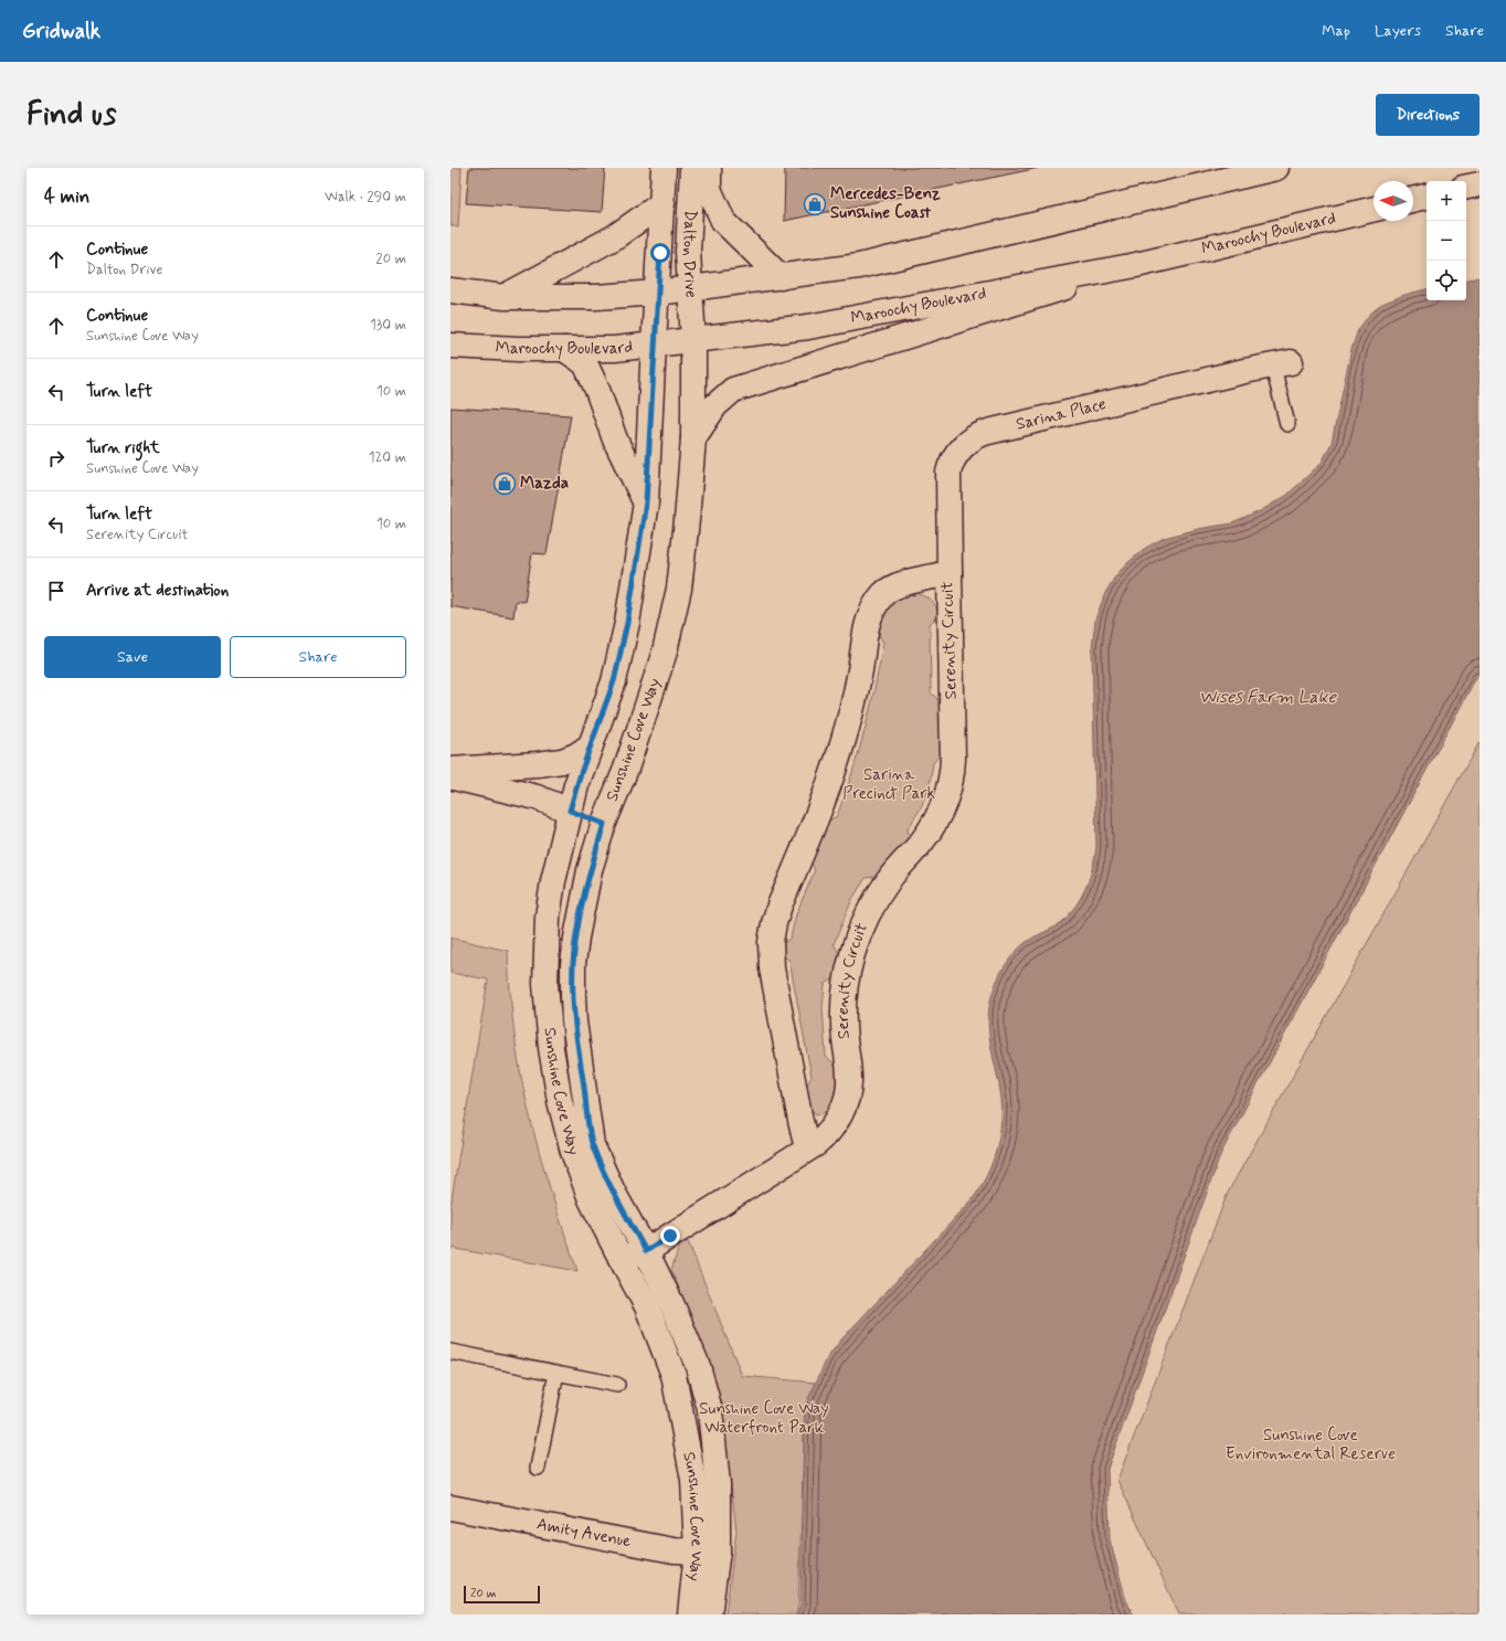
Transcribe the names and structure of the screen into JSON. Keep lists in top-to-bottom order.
{
  "streets": {
    "street": [
      "Maroochy Boulevard",
      "Dalton Drive",
      "Sarina Place",
      "Serenity Circuit",
      "Sunshine Cove Way",
      "Amity Avenue"
    ]
  },
  "crossings": [
    ["Maroochy Boulevard", "Dalton Drive"],
    ["Maroochy Boulevard", "Sunshine Cove Way"],
    ["Dalton Drive", "Sunshine Cove Way"],
    ["Sarina Place", "Serenity Circuit"],
    ["Serenity Circuit", "Sunshine Cove Way"],
    ["Sunshine Cove Way", "Amity Avenue"]
  ],
  "water": ["Wises Farm Lake"],
  "parks": ["Sarina Precinct Park", "Sunshine Cove Way Waterfront Park", "Sunshine Cove Environmental Reserve"],
  "places": {
    "shop": ["Mercedes-Benz Sunshine Coast", "Mazda"]
  },
  "scale_bar": "20 m",
  "north": "left",
  "page": {
    "header": "Gridwalk",
    "nav": ["Map", "Layers", "Share"],
    "buttons": [
      "Directions",
      ["Save", "Share"]
    ],
    "title": "Find us",
    "heading": ["4 min", "Walk · 290 m"],
    "map_buttons": ["+", "−"],
    "list": [
      ["Continue", "Dalton Drive", "20 m"],
      ["Continue", "Sunshine Cove Way", "130 m"],
      ["Turn left", "10 m"],
      ["Turn right", "Sunshine Cove Way", "120 m"],
      ["Turn left", "Serenity Circuit", "10 m"],
      "Arrive at destination"
    ],
    "scale": "20 m"
  }
}
